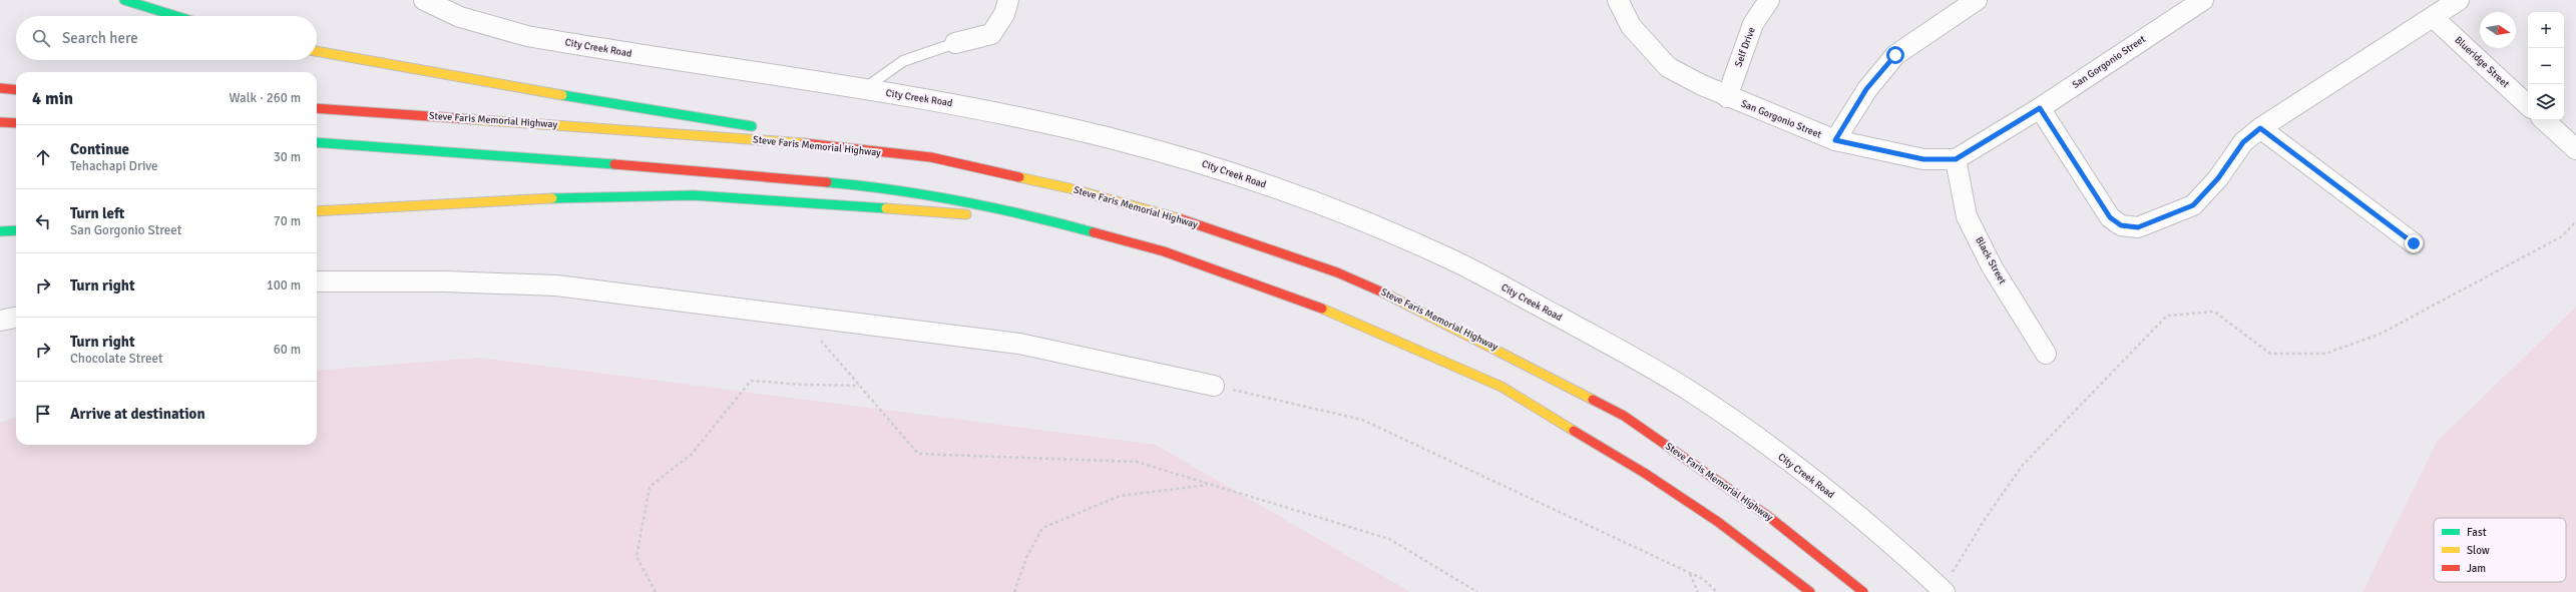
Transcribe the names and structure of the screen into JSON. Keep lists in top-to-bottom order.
{
  "streets": {
    "highway": ["Steve Faris Memorial Highway"],
    "street": [
      "Self Drive",
      "City Creek Road",
      "San Gorgonio Street",
      "Blueridge Street",
      "Black Street"
    ]
  },
  "crossings": [
    ["Self Drive", "San Gorgonio Street"],
    ["San Gorgonio Street", "Black Street"]
  ],
  "legend": ["Fast", "Slow", "Jam"],
  "north": "right",
  "page": {
    "map_buttons": ["+", "−"],
    "search": "Search here",
    "heading": ["4 min", "Walk · 260 m"],
    "list": [
      ["Continue", "Tehachapi Drive", "30 m"],
      ["Turn left", "San Gorgonio Street", "70 m"],
      ["Turn right", "100 m"],
      ["Turn right", "Chocolate Street", "60 m"],
      "Arrive at destination"
    ]
  }
}
